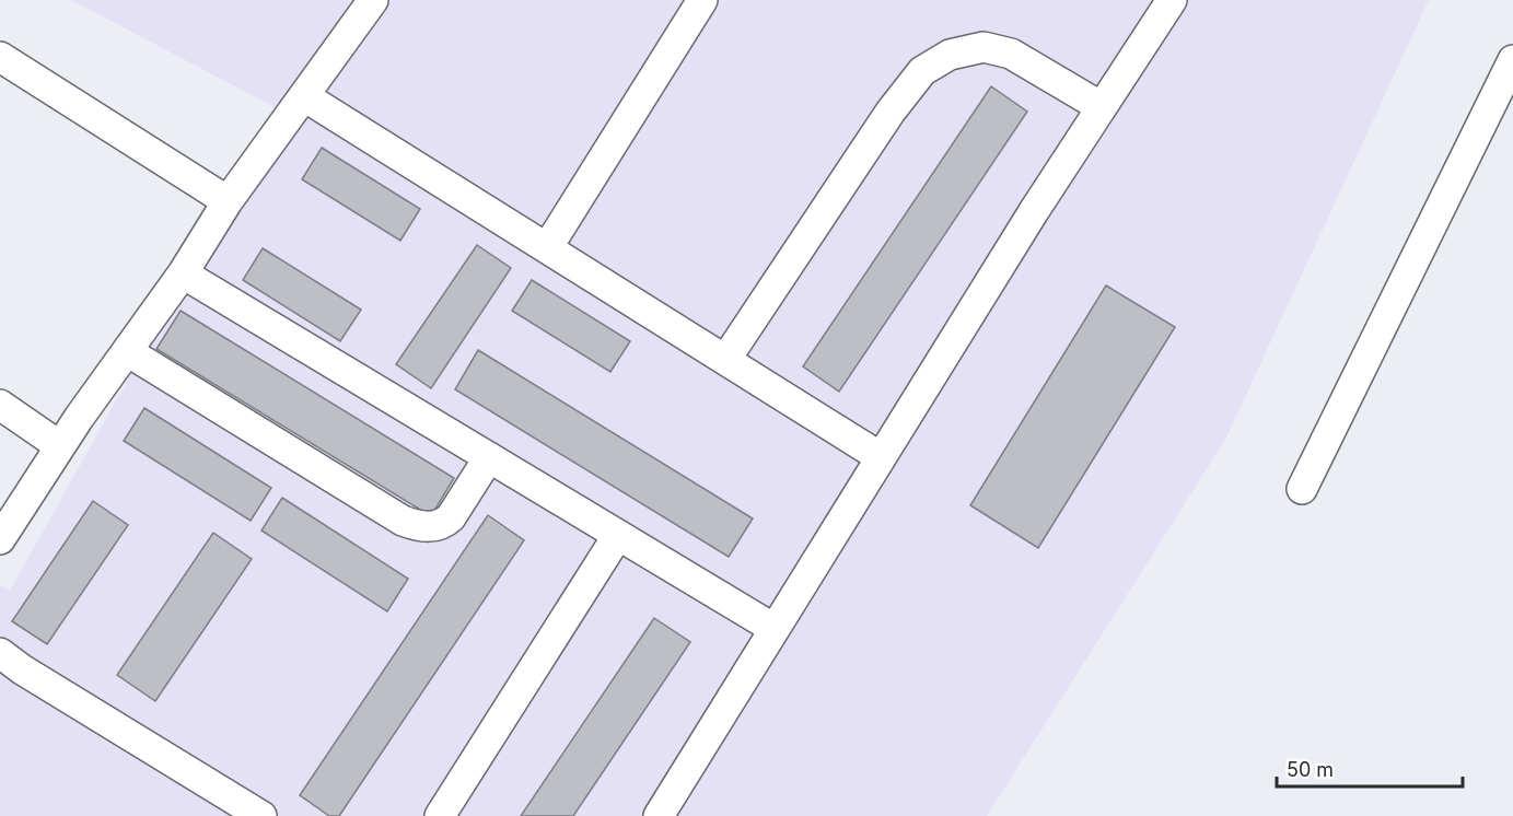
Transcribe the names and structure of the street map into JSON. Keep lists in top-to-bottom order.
{
  "scale_bar": "50 m"
}
